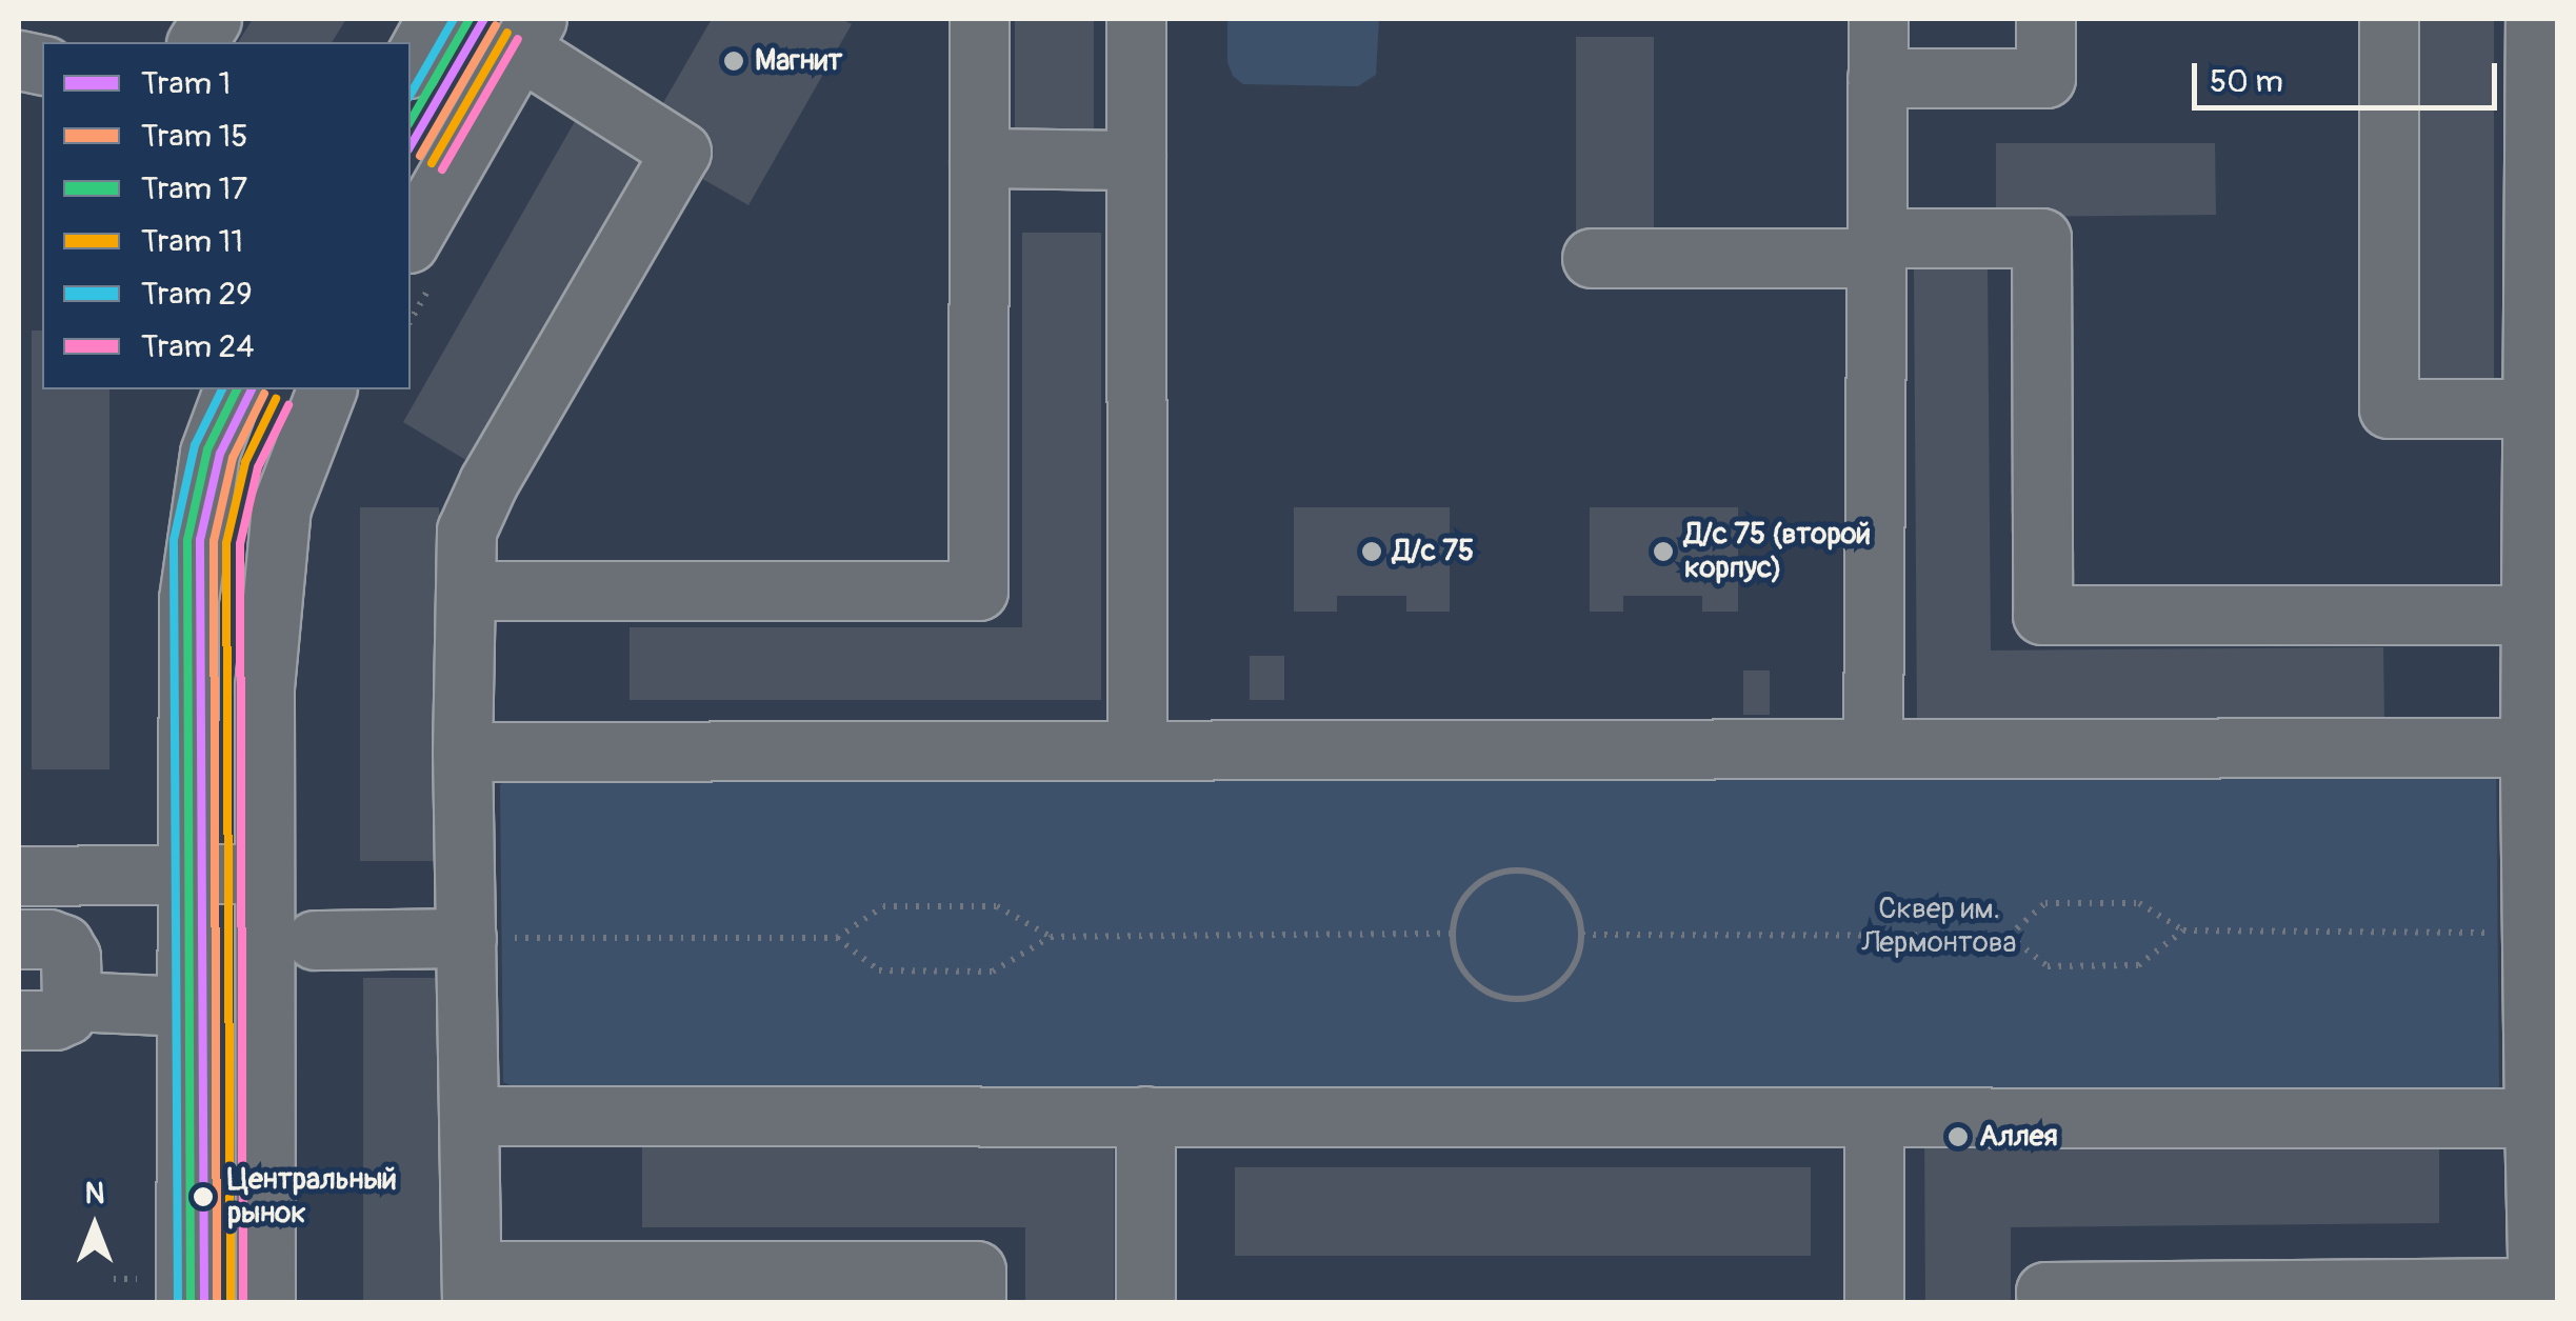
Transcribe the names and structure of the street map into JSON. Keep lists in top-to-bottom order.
{
  "parks": ["Сквер им. Лермонтова"],
  "places": [
    "Магнит",
    "Д/с 75",
    "Д/с 75 (второй корпус)",
    "Аллея",
    "Центральный рынок"
  ],
  "lines": [
    "tram line 1",
    "tram line 17",
    "tram line 29",
    "tram line 15",
    "tram line 11",
    "tram line 24"
  ],
  "legend": [
    "Tram 1",
    "Tram 15",
    "Tram 17",
    "Tram 11",
    "Tram 29",
    "Tram 24"
  ],
  "scale_bar": "50 m",
  "north": "top"
}
